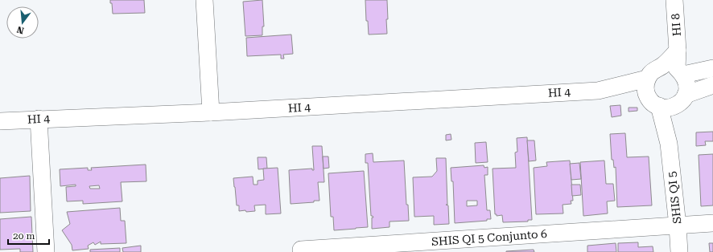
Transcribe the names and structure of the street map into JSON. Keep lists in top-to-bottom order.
{
  "streets": {
    "street": [
      "HI 8",
      "HI 4",
      "SHIS QI 5",
      "SHIS QI 5 Conjunto 6"
    ]
  },
  "crossings": [
    ["HI 8", "SHIS QI 5"],
    ["HI 4", "SHIS QI 5"],
    ["SHIS QI 5", "SHIS QI 5 Conjunto 6"]
  ],
  "scale_bar": "20 m",
  "north": "bottom"
}
